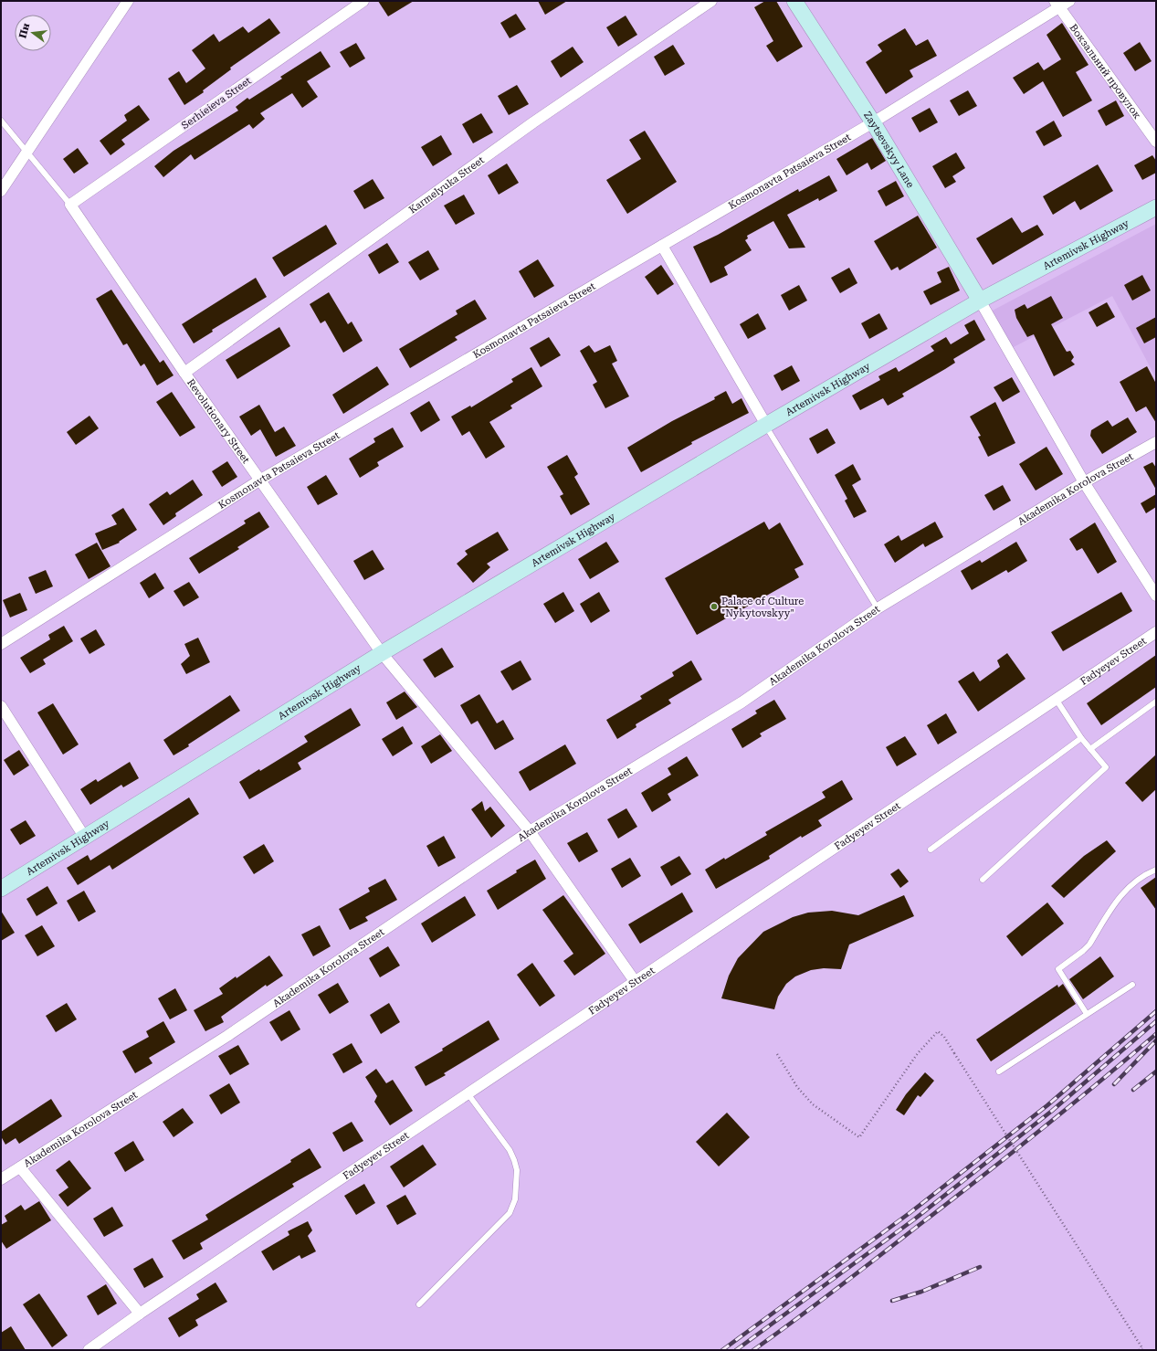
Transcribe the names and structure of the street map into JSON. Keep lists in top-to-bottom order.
{
  "streets": {
    "main road": ["Zaytsevskyy Lane", "Artemivsk Highway"],
    "street": [
      "Вокзальний провулок",
      "Serhieieva Street",
      "Kosmonavta Patsaieva Street",
      "Karmelyuka Street",
      "Revolutionary Street",
      "Akademika Korolova Street",
      "Fadyeyev Street"
    ]
  },
  "crossings": [
    ["Вокзальний провулок", "Kosmonavta Patsaieva Street"],
    ["Serhieieva Street", "Revolutionary Street"],
    ["Zaytsevskyy Lane", "Kosmonavta Patsaieva Street"],
    ["Zaytsevskyy Lane", "Artemivsk Highway"],
    ["Kosmonavta Patsaieva Street", "Revolutionary Street"],
    ["Karmelyuka Street", "Revolutionary Street"],
    ["Artemivsk Highway", "Revolutionary Street"],
    ["Revolutionary Street", "Akademika Korolova Street"],
    ["Revolutionary Street", "Fadyeyev Street"]
  ],
  "places": ["Palace of Culture \"Nykytovskyy\""],
  "north": "left"
}
